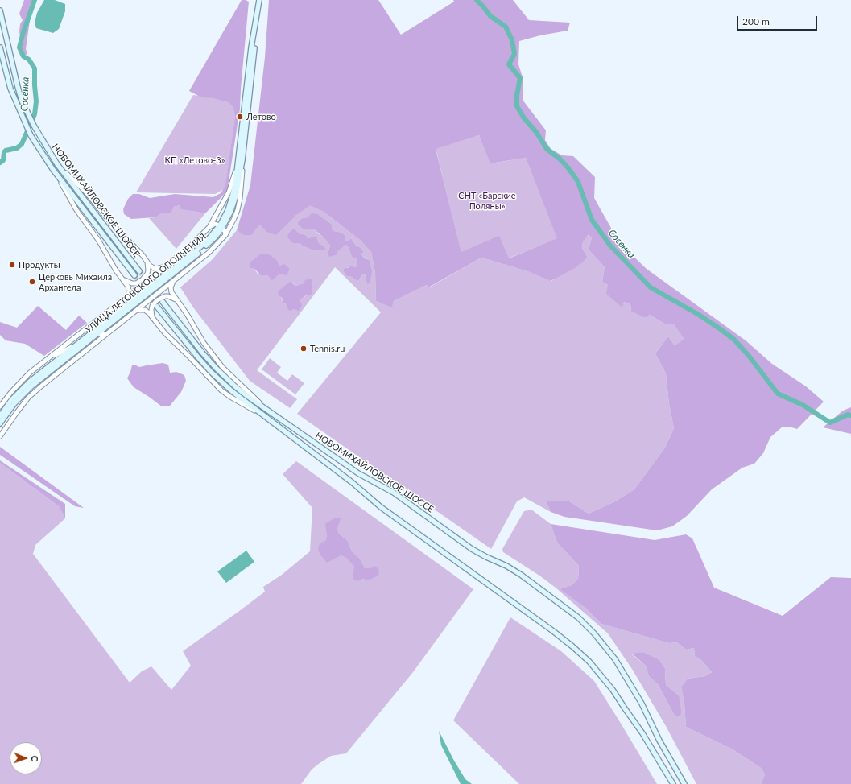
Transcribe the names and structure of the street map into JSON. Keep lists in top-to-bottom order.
{
  "streets": {
    "main road": ["НОВОМИХАЙЛОВСКОЕ ШОССЕ", "УЛИЦА ЛЕТОВСКОГО ОПОЛЧЕНИЯ"]
  },
  "water": ["Сосенка"],
  "parks": ["КП «Летово-3»", "СНТ «Барские Поляны»"],
  "places": [
    "Летово",
    "Продукты",
    "Церковь Михаила Архангела",
    "Tennis.ru"
  ],
  "scale_bar": "200 m",
  "north": "right"
}
